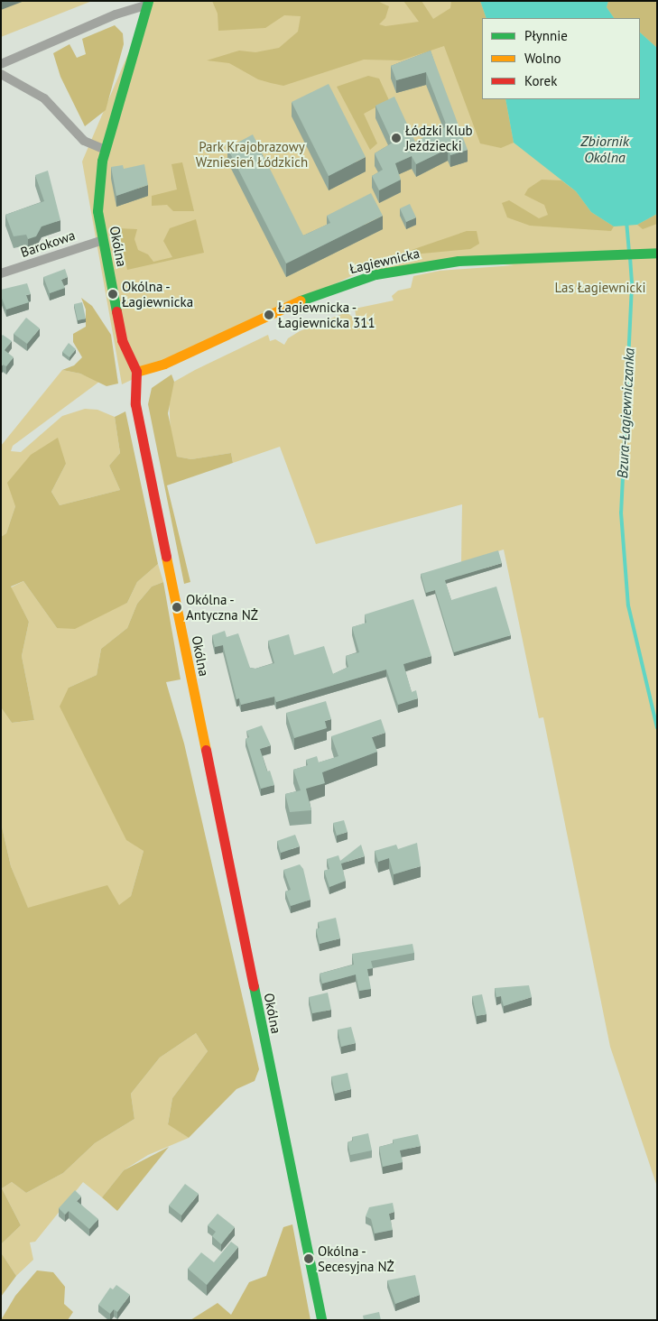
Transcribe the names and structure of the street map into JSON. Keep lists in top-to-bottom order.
{
  "streets": {
    "street": ["Barokowa", "Okólna", "Łagiewnicka"]
  },
  "crossings": [
    ["Barokowa", "Okólna"],
    ["Okólna", "Łagiewnicka"]
  ],
  "water": ["Zbiornik Okólna", "Bzura-Łagiewniczanka"],
  "parks": ["Park Krajobrazowy Wzniesień Łódzkich", "Las Łagiewnicki"],
  "places": [
    "Łódzki Klub Jeździecki",
    "Okólna - Łagiewnicka",
    "Łagiewnicka - Łagiewnicka 311",
    "Okólna - Antyczna NŻ",
    "Okólna - Secesyjna NŻ"
  ],
  "legend": ["Płynnie", "Wolno", "Korek"]
}
